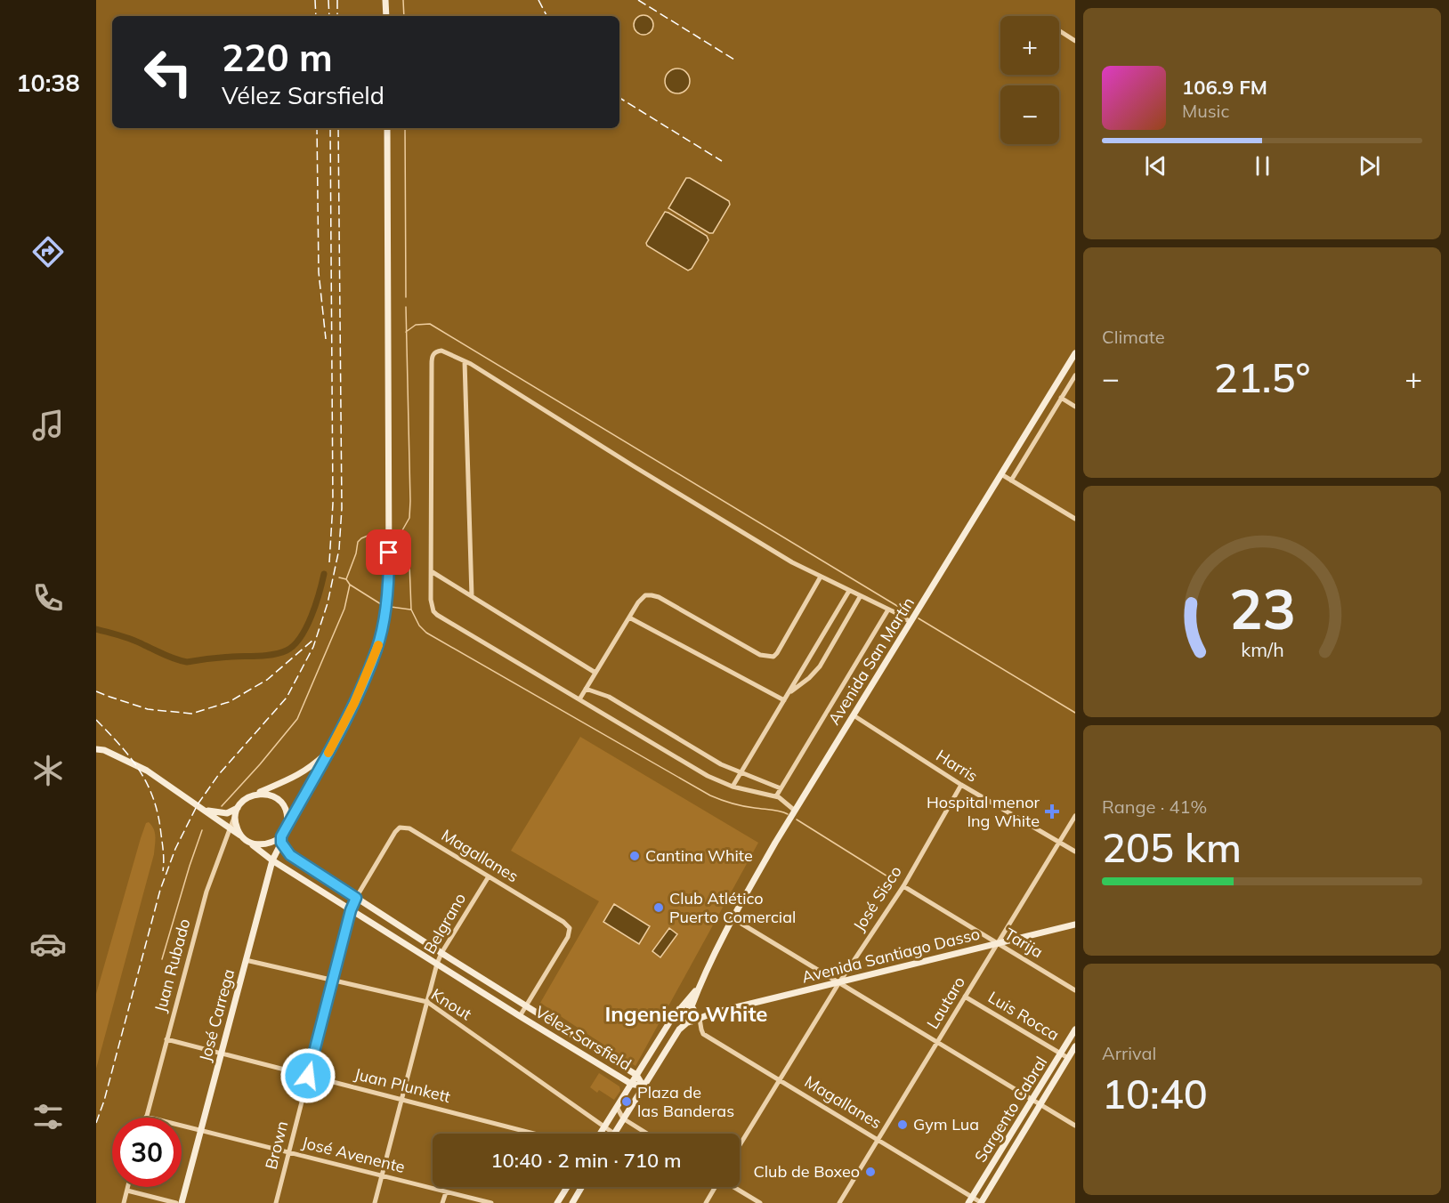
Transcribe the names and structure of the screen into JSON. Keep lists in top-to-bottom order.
{
  "streets": {
    "street": [
      "Avenida San Martín",
      "Harris",
      "Magallanes",
      "José Sisco",
      "Belgrano",
      "Tarija",
      "Avenida Santiago Dasso",
      "Juan Rubado",
      "Lautaro",
      "Knout",
      "José Carrega",
      "Luis Rocca",
      "Vélez Sarsfield",
      "Juan Plunkett",
      "Sargento Cabral",
      "Brown",
      "José Avenente"
    ]
  },
  "crossings": [
    ["Avenida San Martín", "Harris"],
    ["Avenida San Martín", "Avenida Santiago Dasso"],
    ["Avenida San Martín", "Knout"],
    ["Avenida San Martín", "Vélez Sarsfield"],
    ["Harris", "José Sisco"],
    ["Harris", "Lautaro"],
    ["Magallanes", "José Sisco"],
    ["Magallanes", "Belgrano"],
    ["Magallanes", "Avenida Santiago Dasso"],
    ["Magallanes", "Lautaro"],
    ["Magallanes", "Vélez Sarsfield"],
    ["Magallanes", "Sargento Cabral"],
    ["Magallanes", "Brown"],
    ["José Sisco", "Tarija"],
    ["José Sisco", "Avenida Santiago Dasso"],
    ["Belgrano", "Knout"],
    ["Belgrano", "Vélez Sarsfield"],
    ["Belgrano", "Juan Plunkett"],
    ["Belgrano", "José Avenente"],
    ["Tarija", "Avenida Santiago Dasso"],
    ["Tarija", "Lautaro"],
    ["Avenida Santiago Dasso", "Lautaro"],
    ["Juan Rubado", "José Carrega"],
    ["Juan Rubado", "Vélez Sarsfield"],
    ["Juan Rubado", "Juan Plunkett"],
    ["Juan Rubado", "José Avenente"],
    ["Lautaro", "Luis Rocca"],
    ["Knout", "José Carrega"],
    ["Knout", "Brown"],
    ["José Carrega", "Vélez Sarsfield"],
    ["José Carrega", "Juan Plunkett"],
    ["José Carrega", "José Avenente"],
    ["Luis Rocca", "Sargento Cabral"],
    ["Vélez Sarsfield", "Brown"],
    ["Juan Plunkett", "Brown"],
    ["Brown", "José Avenente"]
  ],
  "districts": ["Ingeniero White"],
  "places": {
    "health": ["Hospital menor Ing White"],
    "other": [
      "Cantina White",
      "Club Atlético Puerto Comercial",
      "Plaza de las Banderas",
      "Gym Lua",
      "Club de Boxeo"
    ]
  },
  "page": {
    "tabs": "10:38",
    "map_buttons": ["+", "−"],
    "turn": ["220 m", "Vélez Sarsfield"],
    "song": ["106.9 FM", "Music"],
    "tile": [
      "Climate",
      ["Range · 41%", "205 km"],
      ["Arrival", "10:40"]
    ],
    "heat": ["−", "21.5°", "+"],
    "limit": "30",
    "trip": "10:40 · 2 min · 710 m",
    "gauge": ["23", "km/h"]
  }
}
